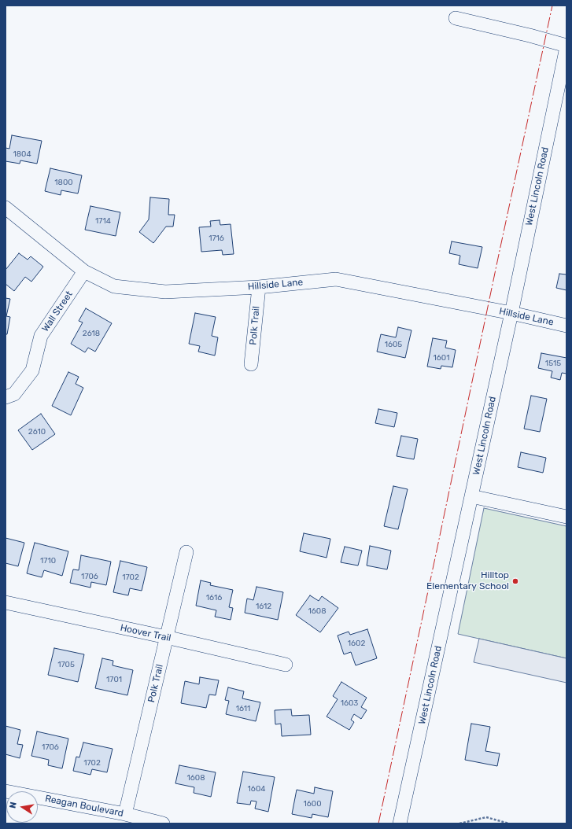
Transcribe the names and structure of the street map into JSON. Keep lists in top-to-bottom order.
{
  "streets": {
    "street": [
      "West Lincoln Road",
      "Hillside Lane",
      "Wall Street",
      "Polk Trail",
      "Hoover Trail",
      "Reagan Boulevard"
    ]
  },
  "crossings": [
    ["West Lincoln Road", "Hillside Lane"],
    ["Hillside Lane", "Wall Street"],
    ["Hillside Lane", "Polk Trail"],
    ["Polk Trail", "Hoover Trail"],
    ["Polk Trail", "Reagan Boulevard"]
  ],
  "places": ["Hilltop Elementary School"],
  "house_numbers": [
    "1804",
    "1800",
    "1714",
    "1716",
    "2618",
    "1605",
    "1601",
    "1515",
    "2610",
    "1710",
    "1706",
    "1702",
    "1616",
    "1612",
    "1608",
    "1602",
    "1705",
    "1701",
    "1603",
    "1611",
    "1706",
    "1702",
    "1608",
    "1604",
    "1600"
  ],
  "north": "left"
}
